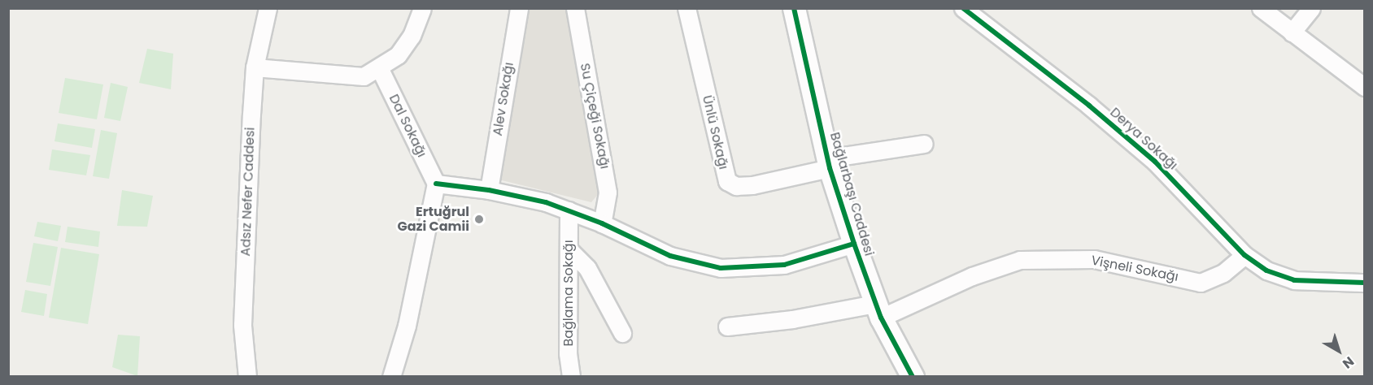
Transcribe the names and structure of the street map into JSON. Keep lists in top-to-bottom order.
{
  "streets": {
    "street": [
      "Alev Sokağı",
      "Su Çiçeği Sokağı",
      "Dal Sokağı",
      "Ünlü Sokağı",
      "Derya Sokağı",
      "Adsız Nefer Caddesi",
      "Bağlarbaşı Caddesi",
      "Vişneli Sokağı",
      "Bağlama Sokağı"
    ]
  },
  "crossings": [
    ["Ünlü Sokağı", "Bağlarbaşı Caddesi"],
    ["Derya Sokağı", "Vişneli Sokağı"],
    ["Bağlarbaşı Caddesi", "Vişneli Sokağı"]
  ],
  "places": ["Ertuğrul Gazi Camii"],
  "north": "bottom right"
}
